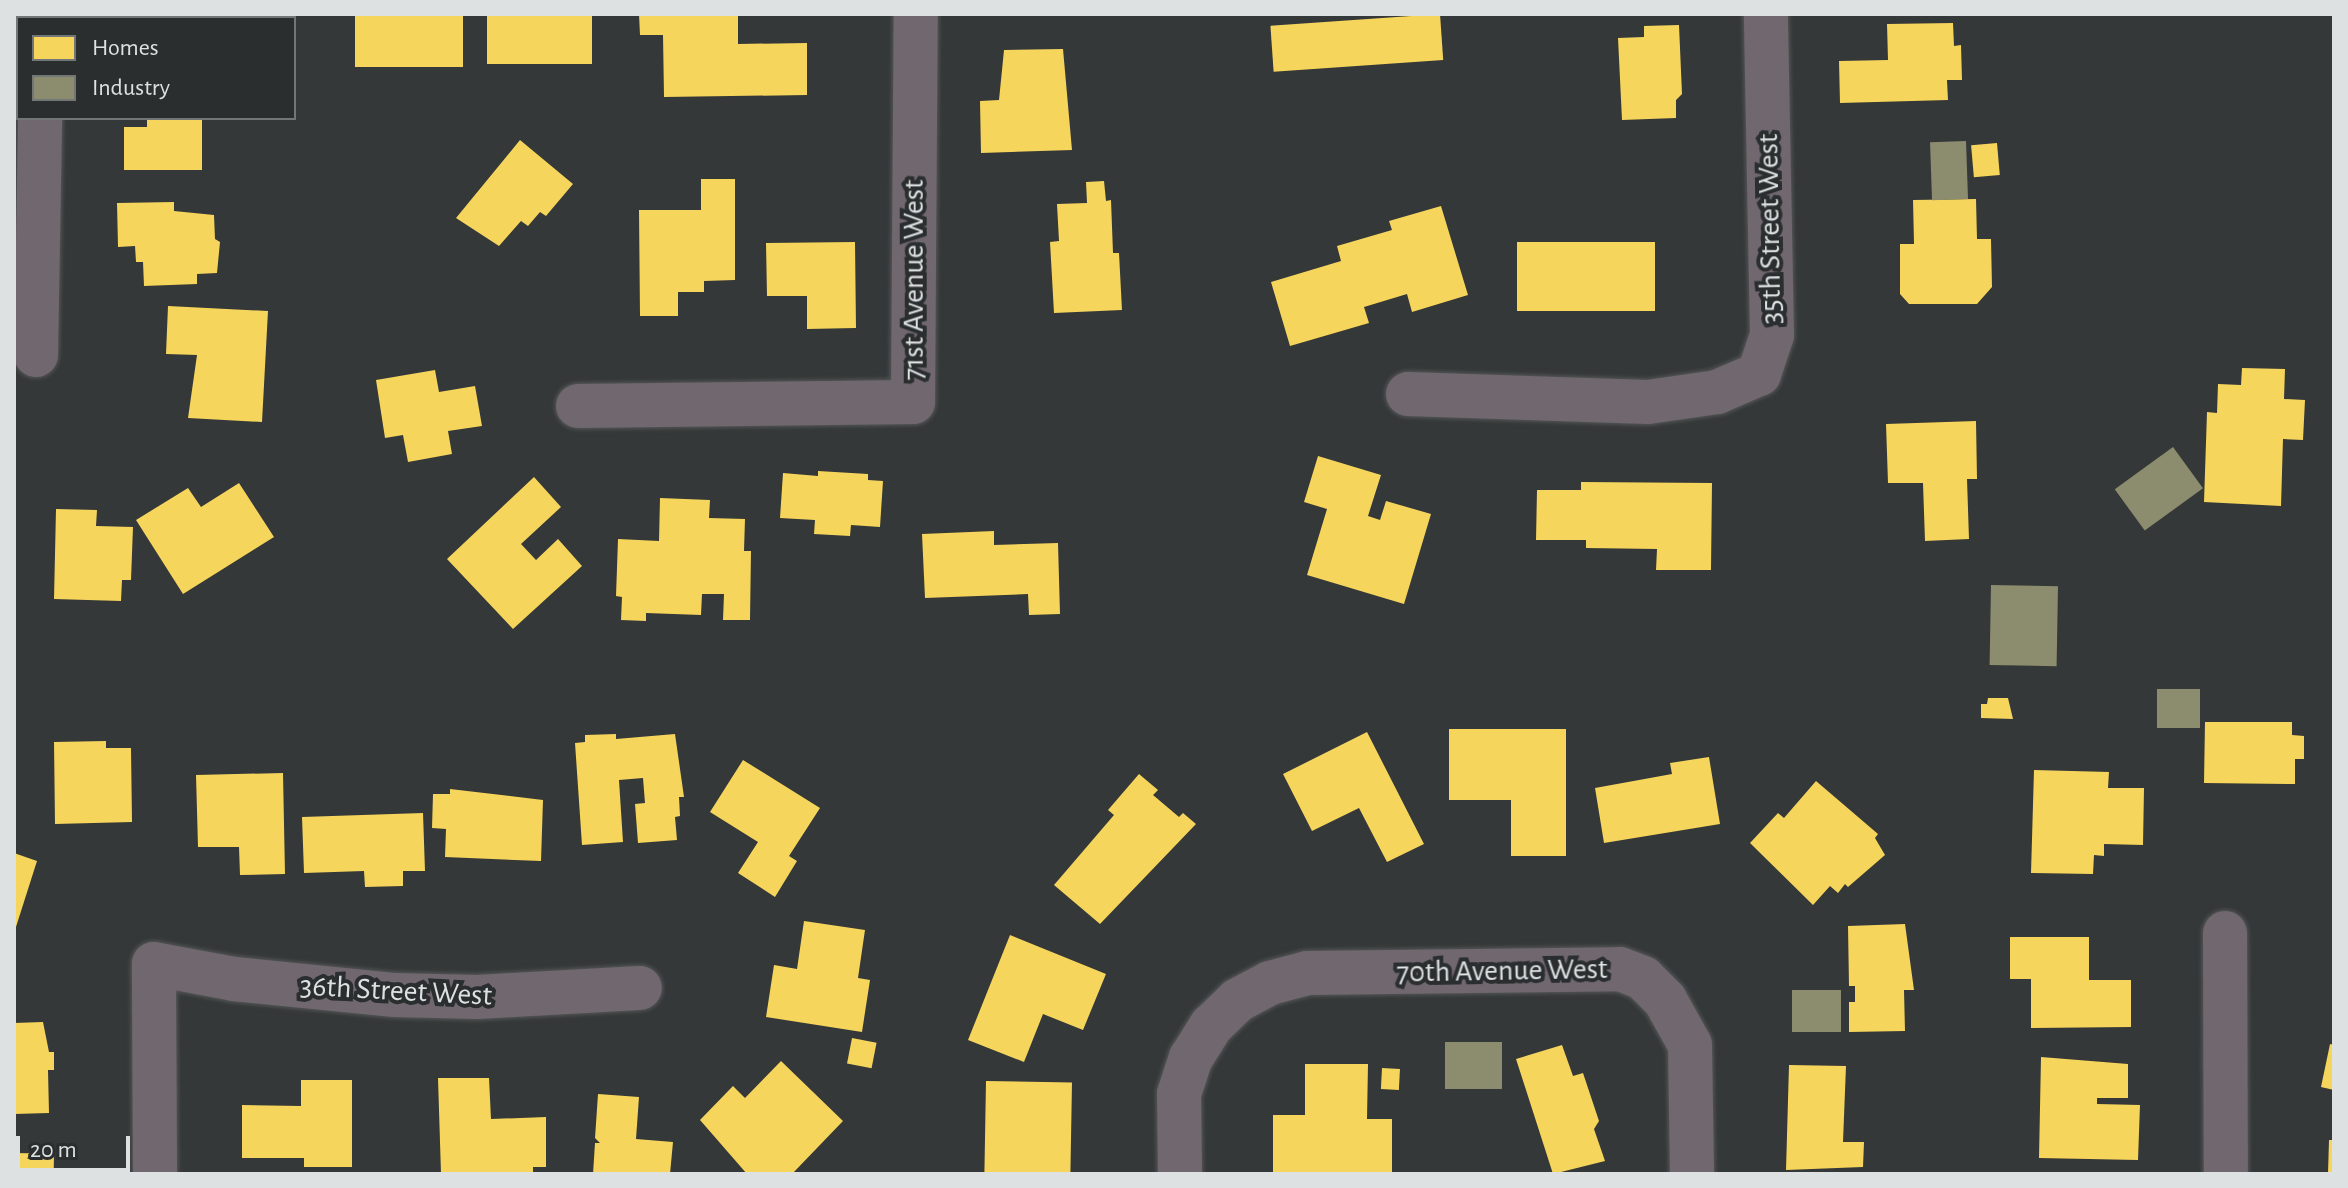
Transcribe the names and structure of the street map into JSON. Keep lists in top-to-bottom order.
{
  "streets": {
    "street": [
      "35th Street West",
      "71st Avenue West",
      "70th Avenue West",
      "36th Street West"
    ]
  },
  "legend": ["Homes", "Industry"],
  "scale_bar": "20 m"
}
